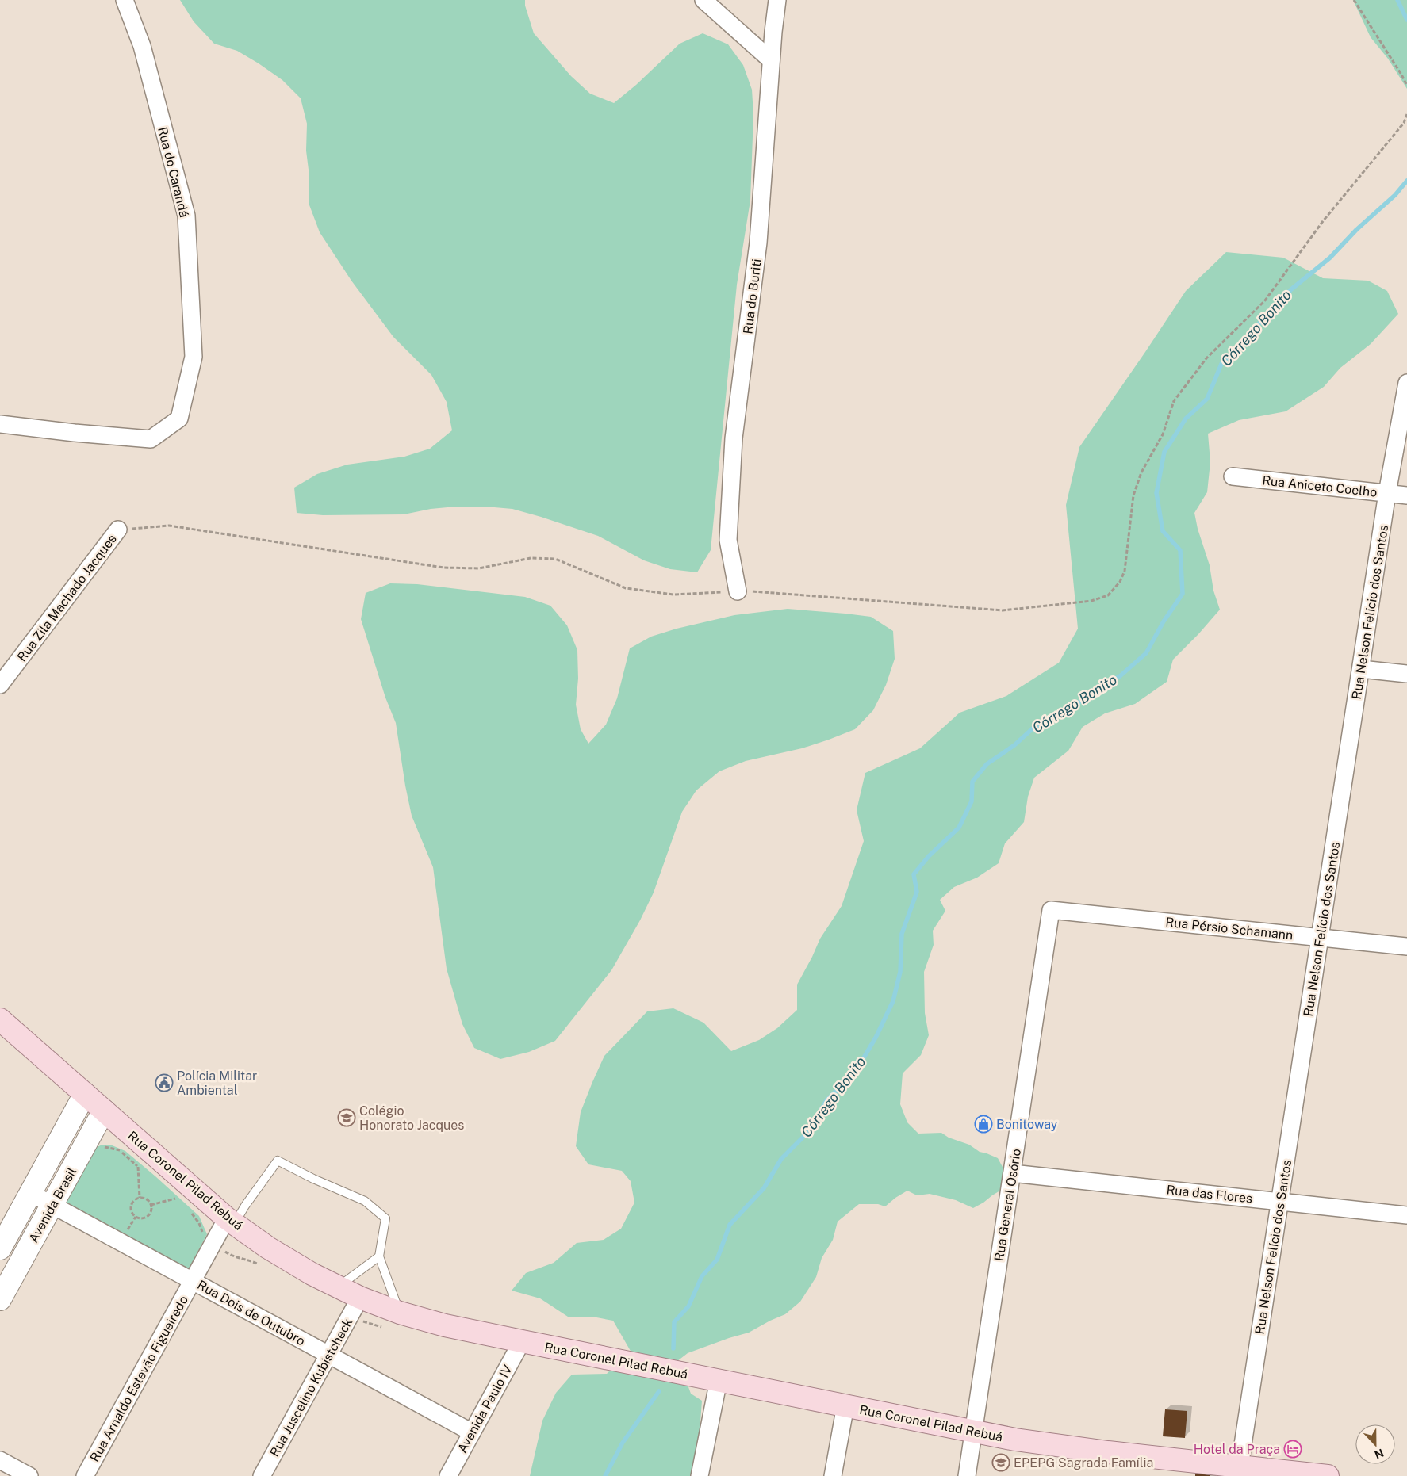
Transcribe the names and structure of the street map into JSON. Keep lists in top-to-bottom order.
{
  "streets": {
    "main road": ["Rua Coronel Pilad Rebuá"],
    "street": [
      "Rua do Carandá",
      "Rua do Buriti",
      "Rua Aniceto Coelho",
      "Rua Zila Machado Jacques",
      "Rua Nelson Felício dos Santos",
      "Rua Pérsio Schamann",
      "Rua das Flores",
      "Avenida Brasil",
      "Rua General Osório",
      "Rua Dois de Outubro",
      "Rua Arnaldo Estevão Figueiredo",
      "Rua Juscelino Kubistcheck",
      "Avenida Paulo IV"
    ]
  },
  "crossings": [
    ["Rua Aniceto Coelho", "Rua Nelson Felício dos Santos"],
    ["Rua Nelson Felício dos Santos", "Rua Pérsio Schamann"],
    ["Rua Nelson Felício dos Santos", "Rua Coronel Pilad Rebuá"],
    ["Rua Nelson Felício dos Santos", "Rua das Flores"],
    ["Rua Pérsio Schamann", "Rua General Osório"],
    ["Rua Coronel Pilad Rebuá", "Avenida Brasil"],
    ["Rua Coronel Pilad Rebuá", "Rua General Osório"],
    ["Rua Coronel Pilad Rebuá", "Rua Arnaldo Estevão Figueiredo"],
    ["Rua Coronel Pilad Rebuá", "Rua Juscelino Kubistcheck"],
    ["Rua Coronel Pilad Rebuá", "Avenida Paulo IV"],
    ["Rua das Flores", "Rua General Osório"],
    ["Avenida Brasil", "Rua Dois de Outubro"],
    ["Rua Dois de Outubro", "Rua Arnaldo Estevão Figueiredo"],
    ["Rua Dois de Outubro", "Rua Juscelino Kubistcheck"],
    ["Rua Dois de Outubro", "Avenida Paulo IV"]
  ],
  "water": ["Córrego Bonito"],
  "places": {
    "public building": ["Polícia Militar Ambiental"],
    "school or university": ["Colégio Honorato Jacques", "EPEPG Sagrada Família"],
    "shop": ["Bonitoway"],
    "hotel": ["Hotel da Praça"]
  },
  "north": "bottom"
}
